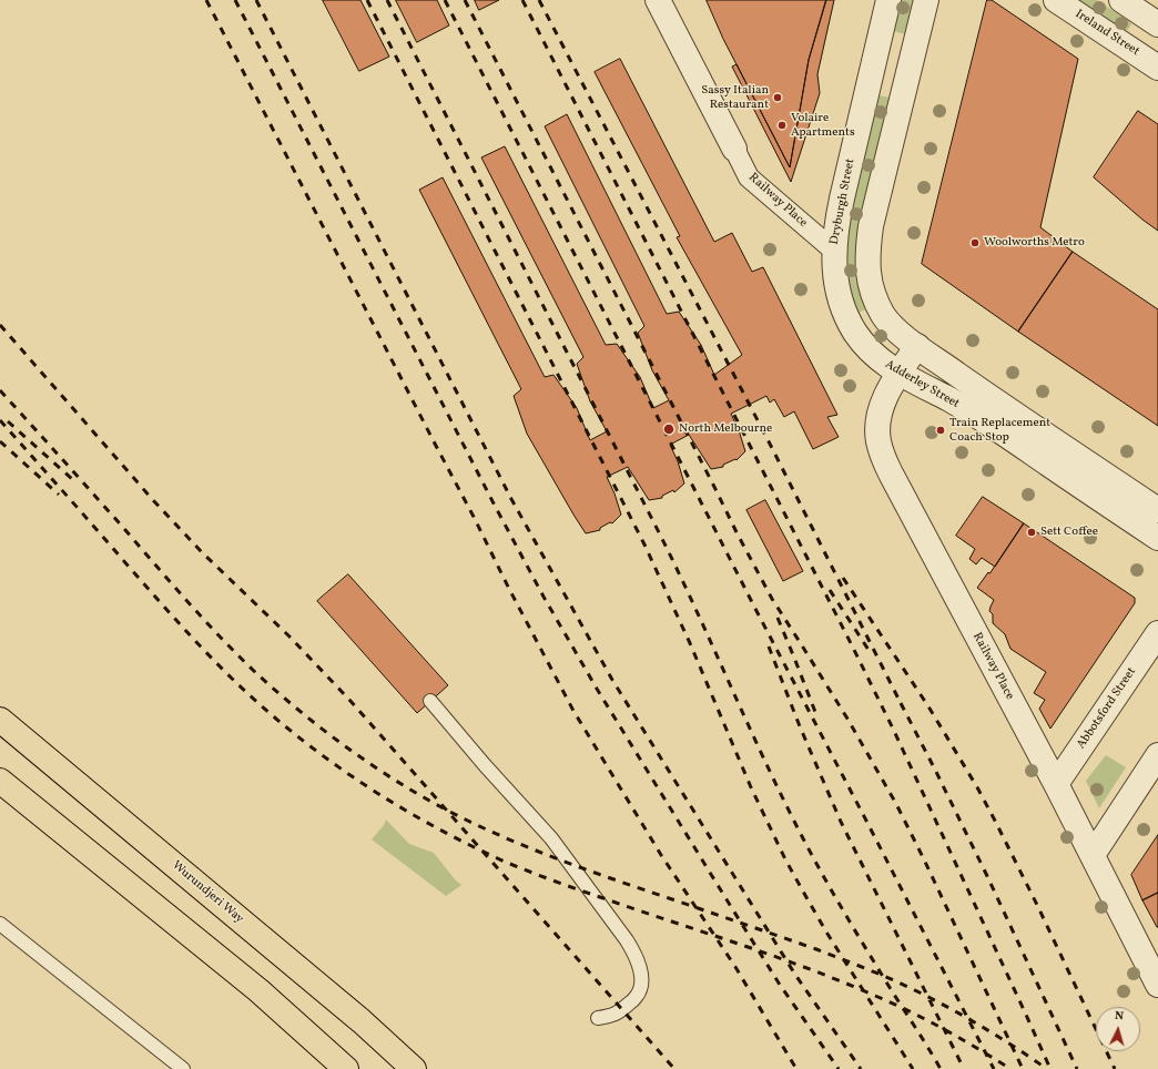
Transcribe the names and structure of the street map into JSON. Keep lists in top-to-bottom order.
{
  "streets": {
    "highway": ["Wurundjeri Way"],
    "street": [
      "Ireland Street",
      "Railway Place",
      "Dryburgh Street",
      "Adderley Street",
      "Abbotsford Street"
    ]
  },
  "crossings": [
    ["Railway Place", "Dryburgh Street"],
    ["Railway Place", "Adderley Street"],
    ["Railway Place", "Abbotsford Street"],
    ["Dryburgh Street", "Adderley Street"]
  ],
  "places": [
    "Sassy Italian Restaurant",
    "Volaire Apartments",
    "Woolworths Metro",
    "North Melbourne",
    "Train Replacement Coach Stop",
    "Sett Coffee"
  ],
  "north": "top"
}
